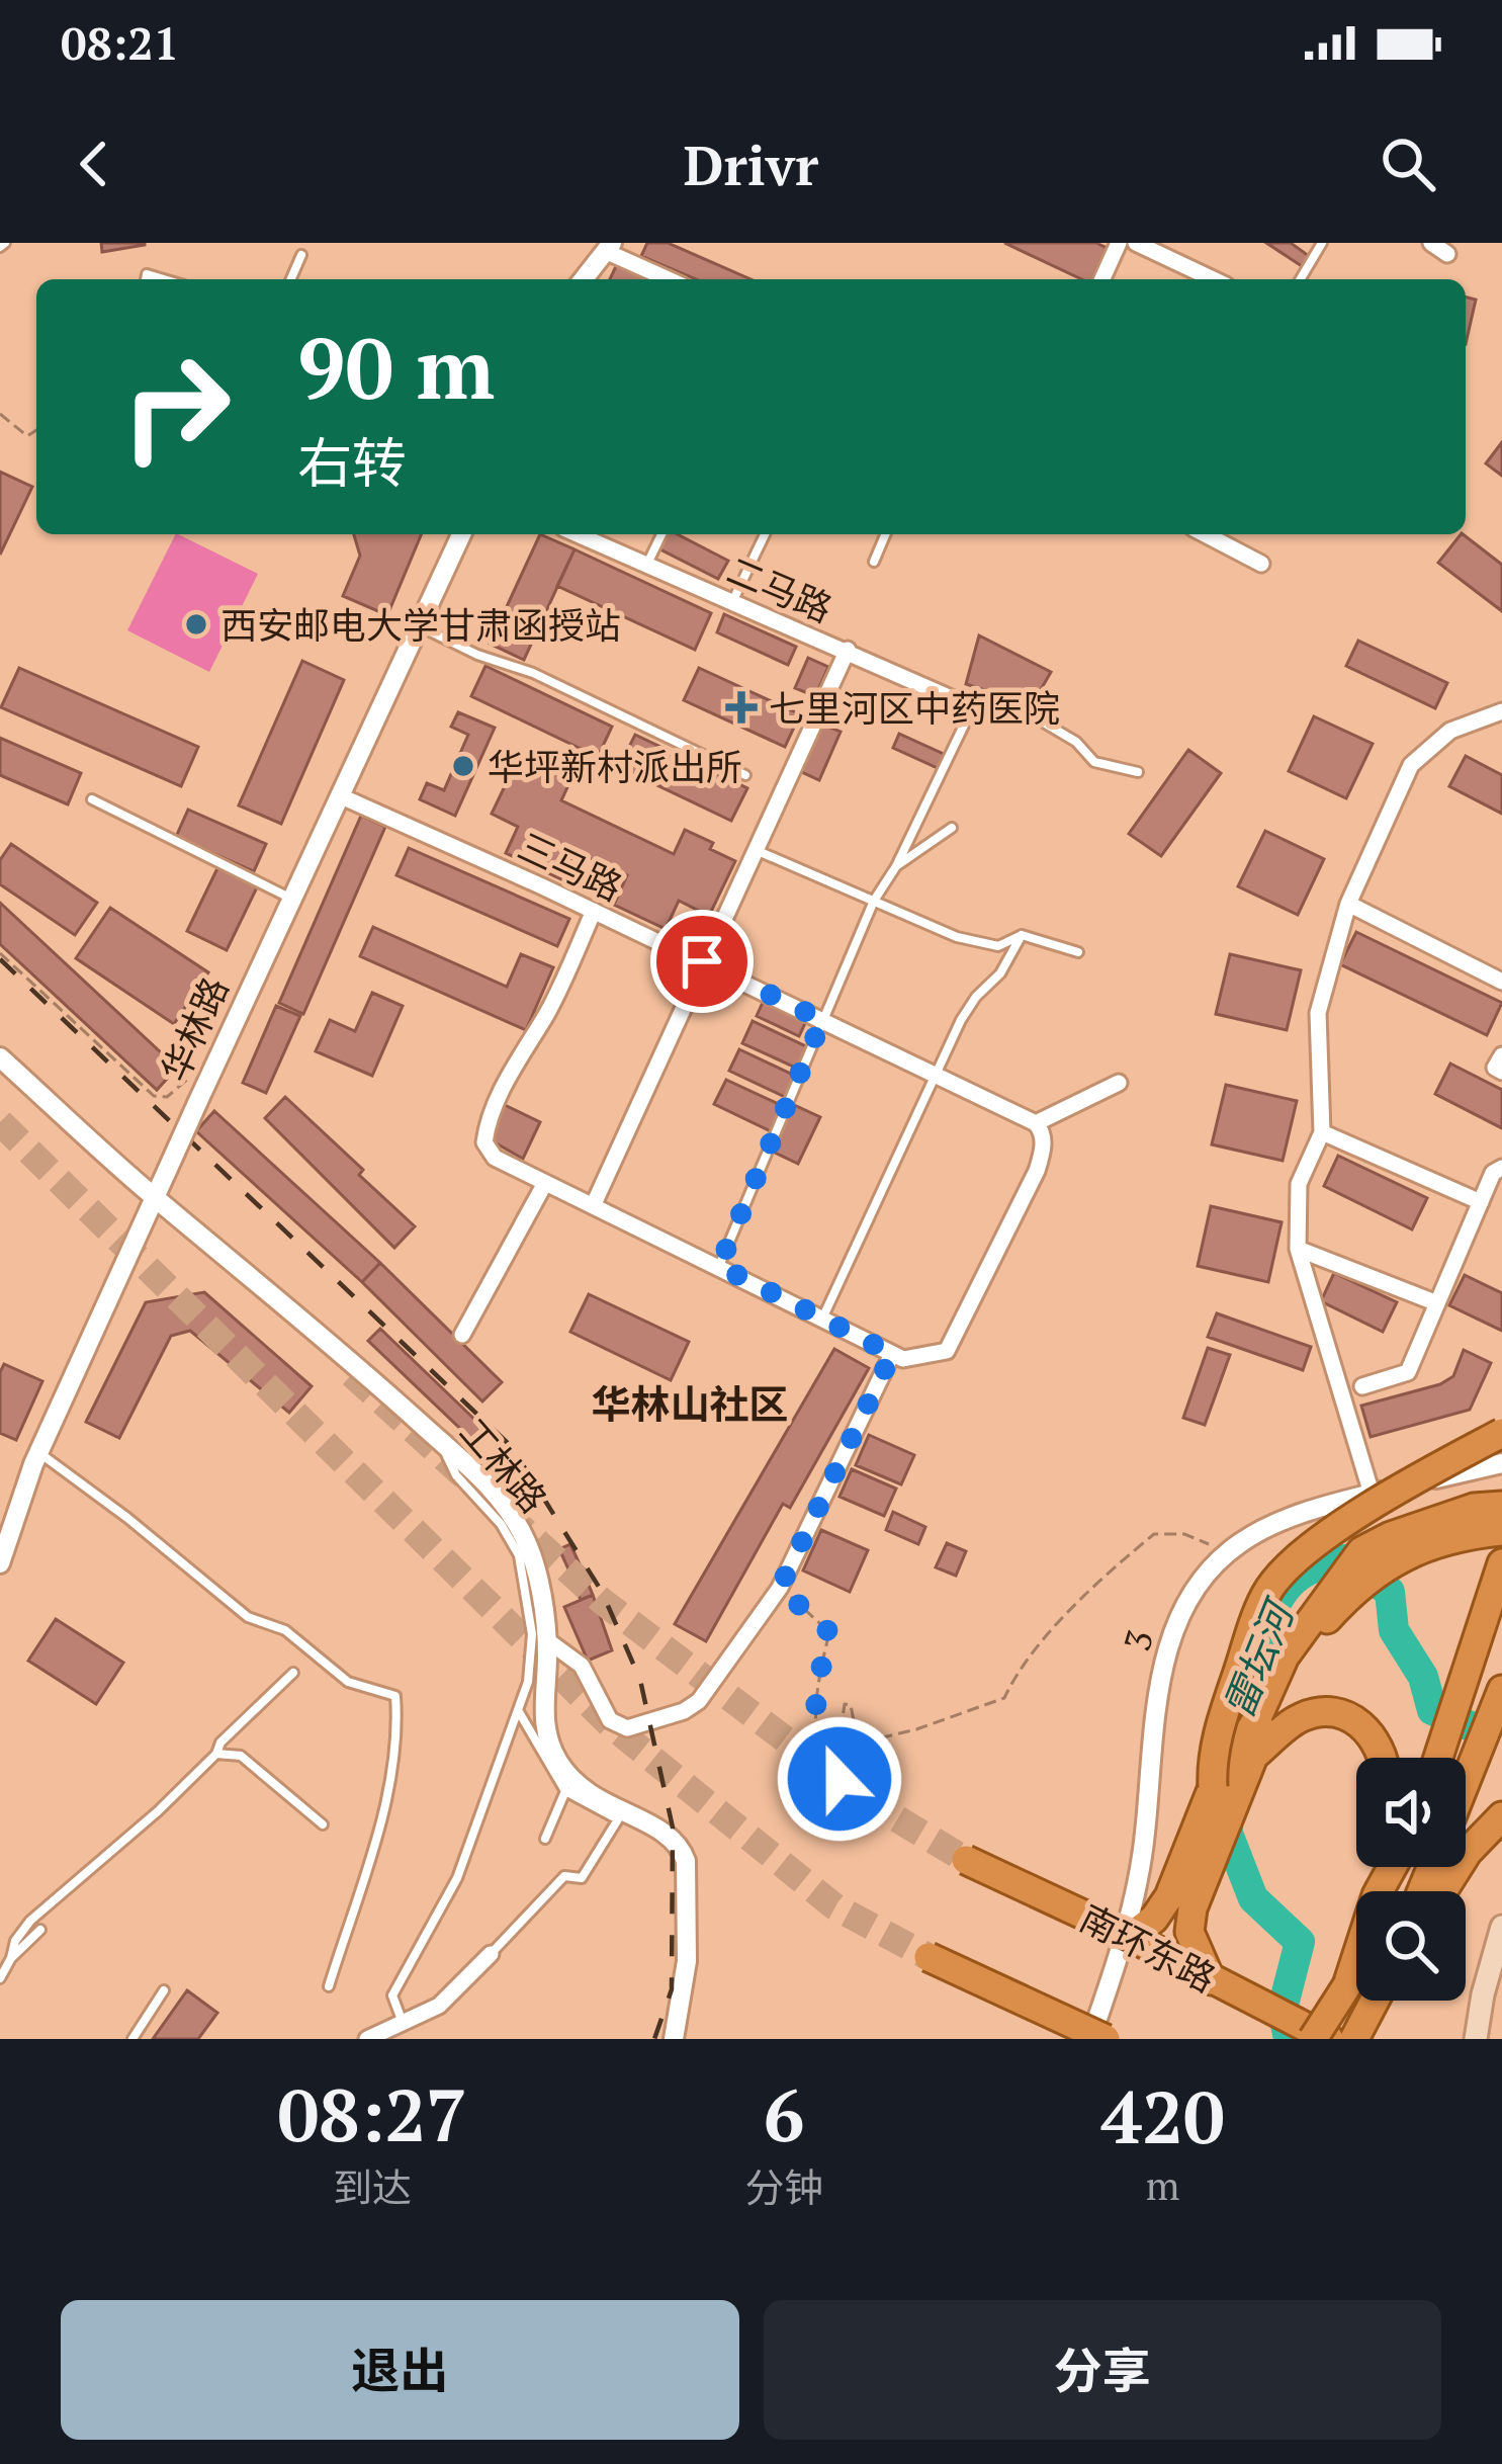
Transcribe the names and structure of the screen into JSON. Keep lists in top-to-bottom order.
{
  "streets": {
    "highway": ["南环东路"],
    "street": [
      "二马路",
      "三马路",
      "华林路",
      "工林路",
      "3"
    ]
  },
  "crossings": [
    ["三马路", "华林路"],
    ["华林路", "工林路"]
  ],
  "districts": ["华林山社区"],
  "water": ["雷坛河"],
  "places": {
    "other": ["西安邮电大学甘肃函授站", "华坪新村派出所"],
    "health": ["七里河区中药医院"]
  },
  "page": {
    "status": "08:21",
    "header": "Drivr",
    "turn": ["90 m", "右转"],
    "eta": [
      "08:27",
      "到达",
      "6",
      "分钟",
      "420",
      "m"
    ],
    "buttons": ["退出", "分享"]
  }
}
